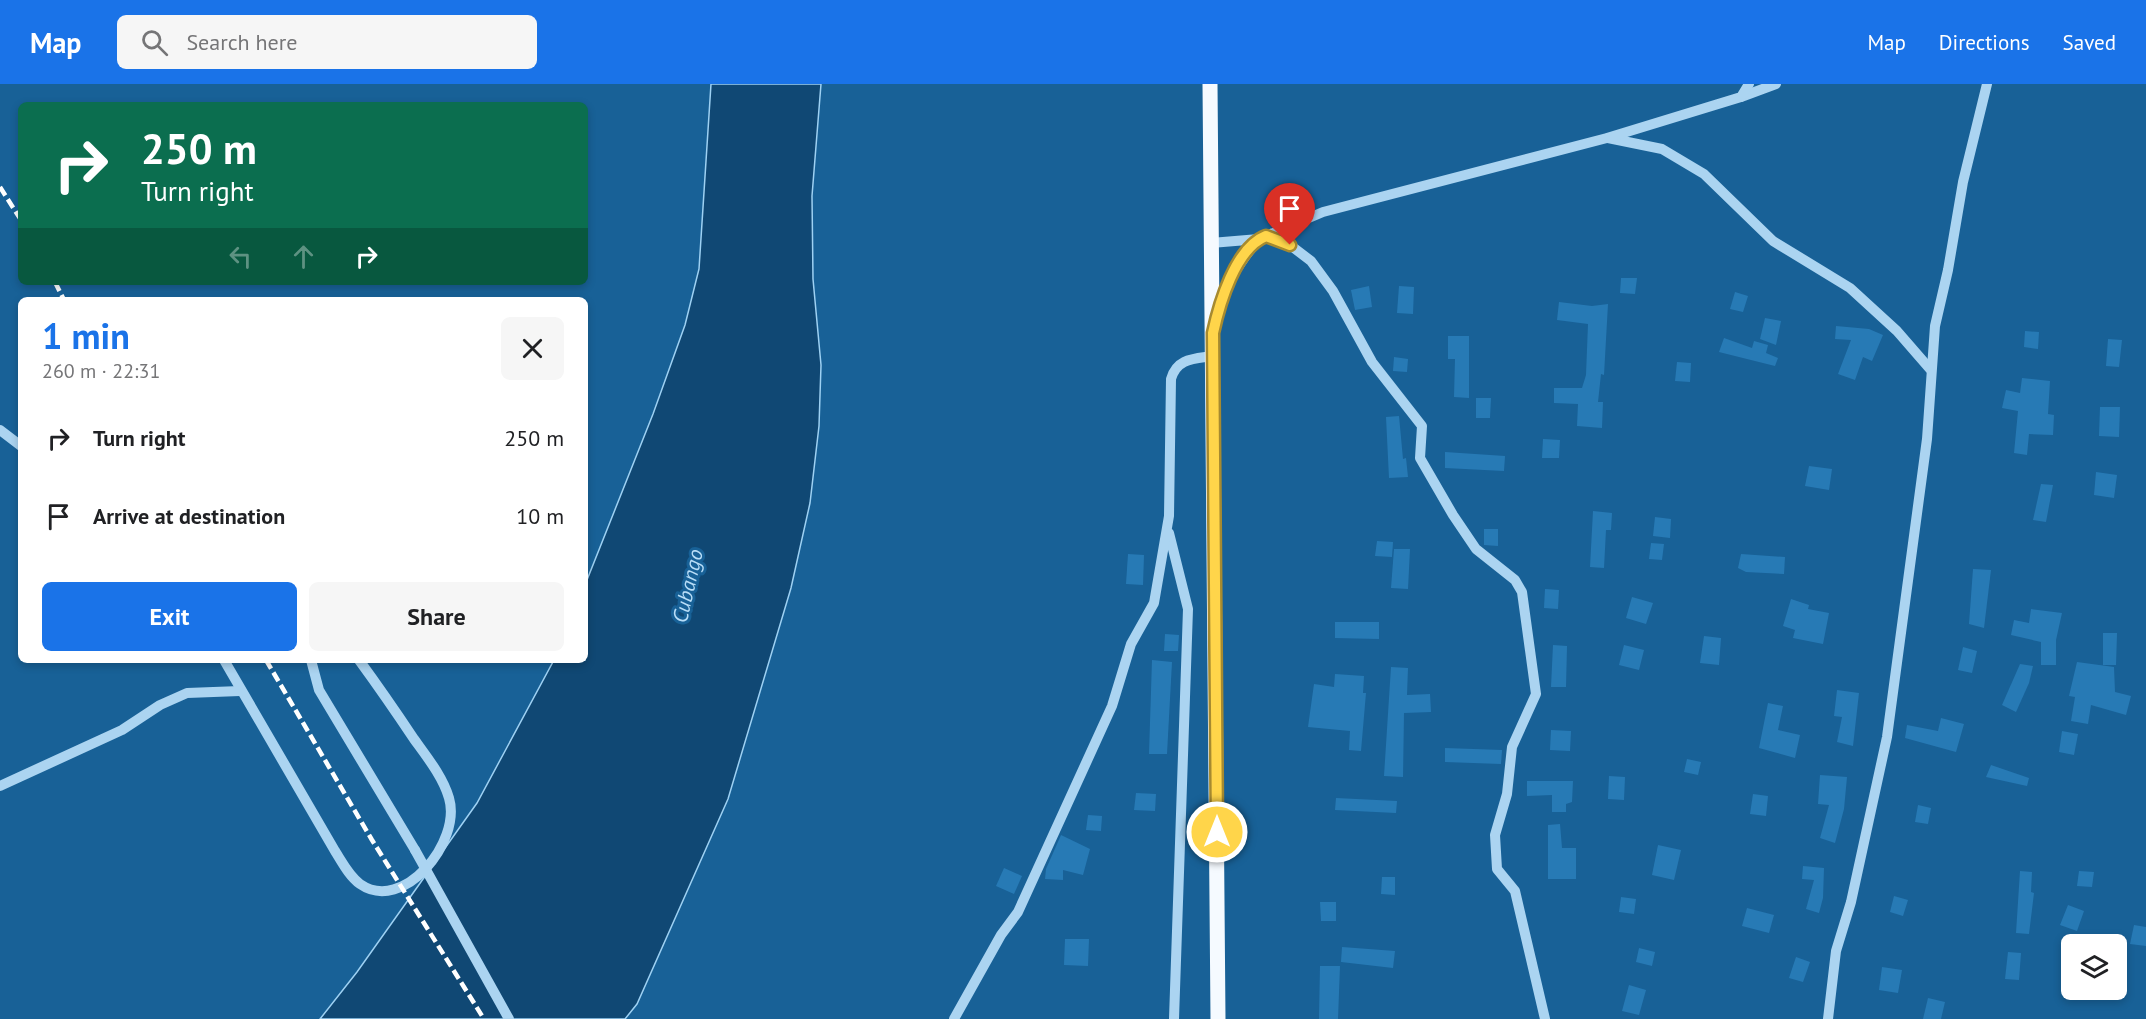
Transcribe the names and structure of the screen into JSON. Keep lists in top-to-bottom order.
{
  "water": ["Cubango"],
  "page": {
    "header": "Map",
    "search": "Search here",
    "nav": ["Map", "Directions", "Saved"],
    "turn": ["250 m", "Turn right"],
    "heading": ["1 min", "260 m · 22:31"],
    "list": [
      {
        "name": "Turn right",
        "value": "250 m"
      },
      {
        "name": "Arrive at destination",
        "value": "10 m"
      }
    ],
    "buttons": ["Exit", "Share"]
  }
}
